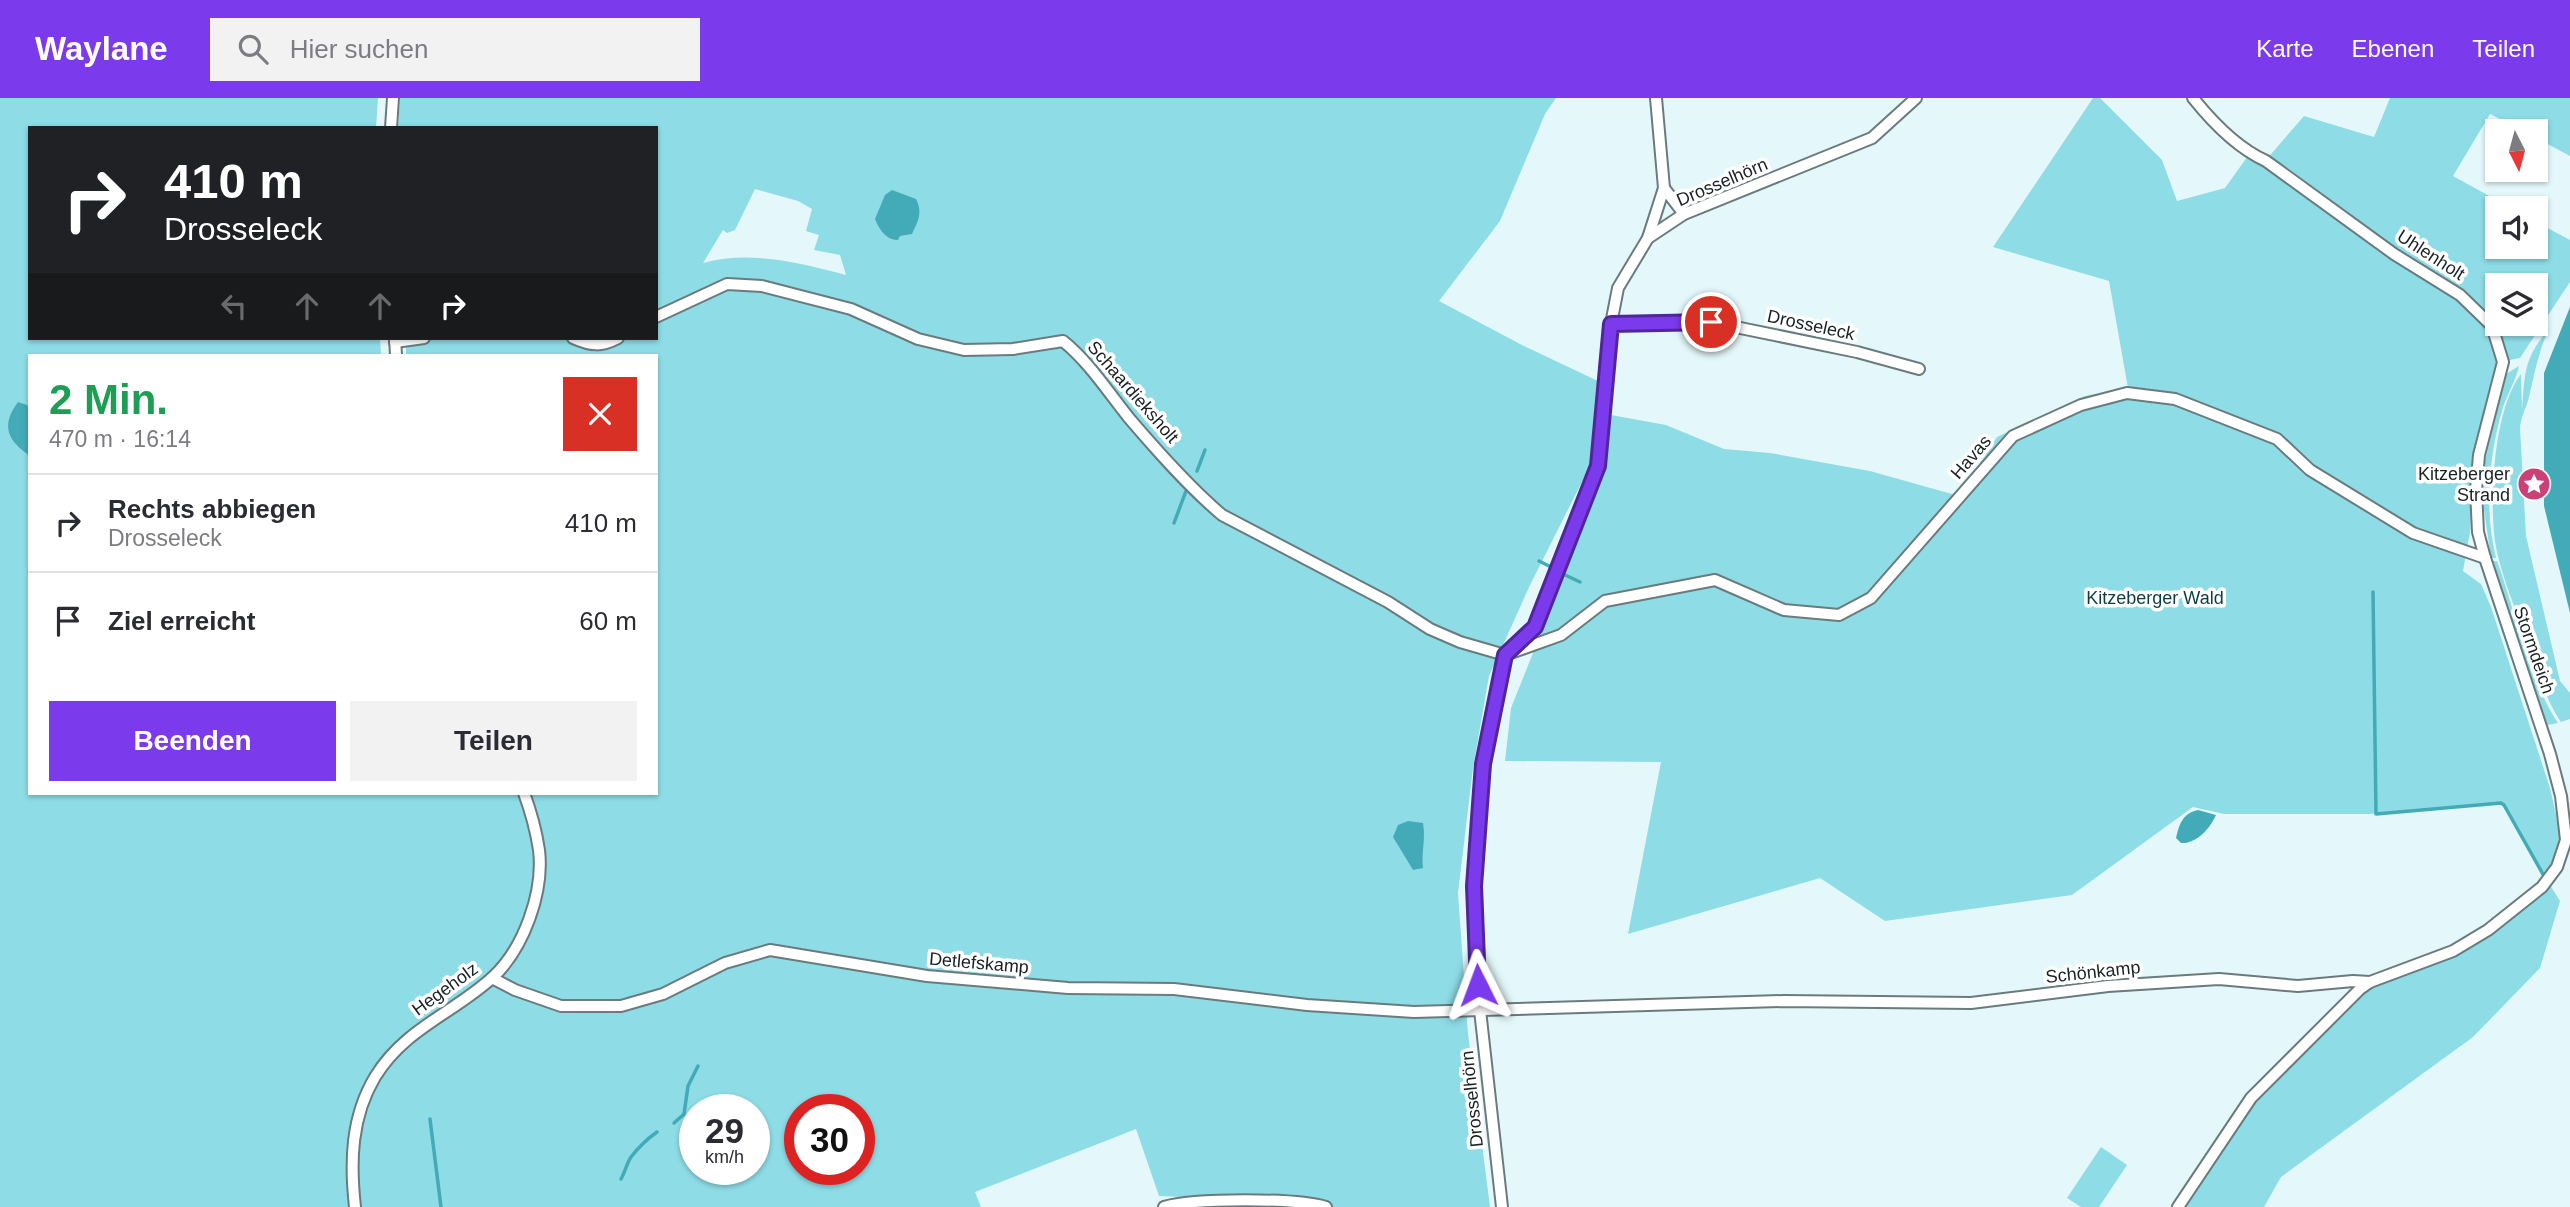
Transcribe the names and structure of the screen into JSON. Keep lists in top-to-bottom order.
{
  "streets": {
    "street": [
      "Drosselhörn",
      "Uhlenholt",
      "Drosseleck",
      "Schaardieksholt",
      "Havas",
      "Stormdeich",
      "Detlefskamp",
      "Schönkamp",
      "Hegeholz"
    ]
  },
  "crossings": [
    ["Drosselhörn", "Drosseleck"],
    ["Drosselhörn", "Schaardieksholt"],
    ["Drosselhörn", "Havas"],
    ["Drosselhörn", "Detlefskamp"],
    ["Drosselhörn", "Schönkamp"],
    ["Uhlenholt", "Havas"],
    ["Uhlenholt", "Stormdeich"],
    ["Schaardieksholt", "Havas"],
    ["Havas", "Stormdeich"],
    ["Stormdeich", "Schönkamp"],
    ["Detlefskamp", "Schönkamp"],
    ["Detlefskamp", "Hegeholz"]
  ],
  "parks": ["Kitzeberger Wald"],
  "places": {
    "place": ["Kitzeberger Strand"]
  },
  "north": "bottom",
  "page": {
    "header": "Waylane",
    "search": "Hier suchen",
    "nav": ["Karte", "Ebenen", "Teilen"],
    "turn": ["410 m", "Drosseleck"],
    "heading": ["2 Min.", "470 m · 16:14"],
    "list": [
      {
        "name": "Rechts abbiegen",
        "note": "Drosseleck",
        "value": "410 m"
      },
      {
        "name": "Ziel erreicht",
        "value": "60 m"
      }
    ],
    "buttons": ["Beenden", "Teilen"],
    "speed": "29 km/h",
    "limit": "30"
  }
}
